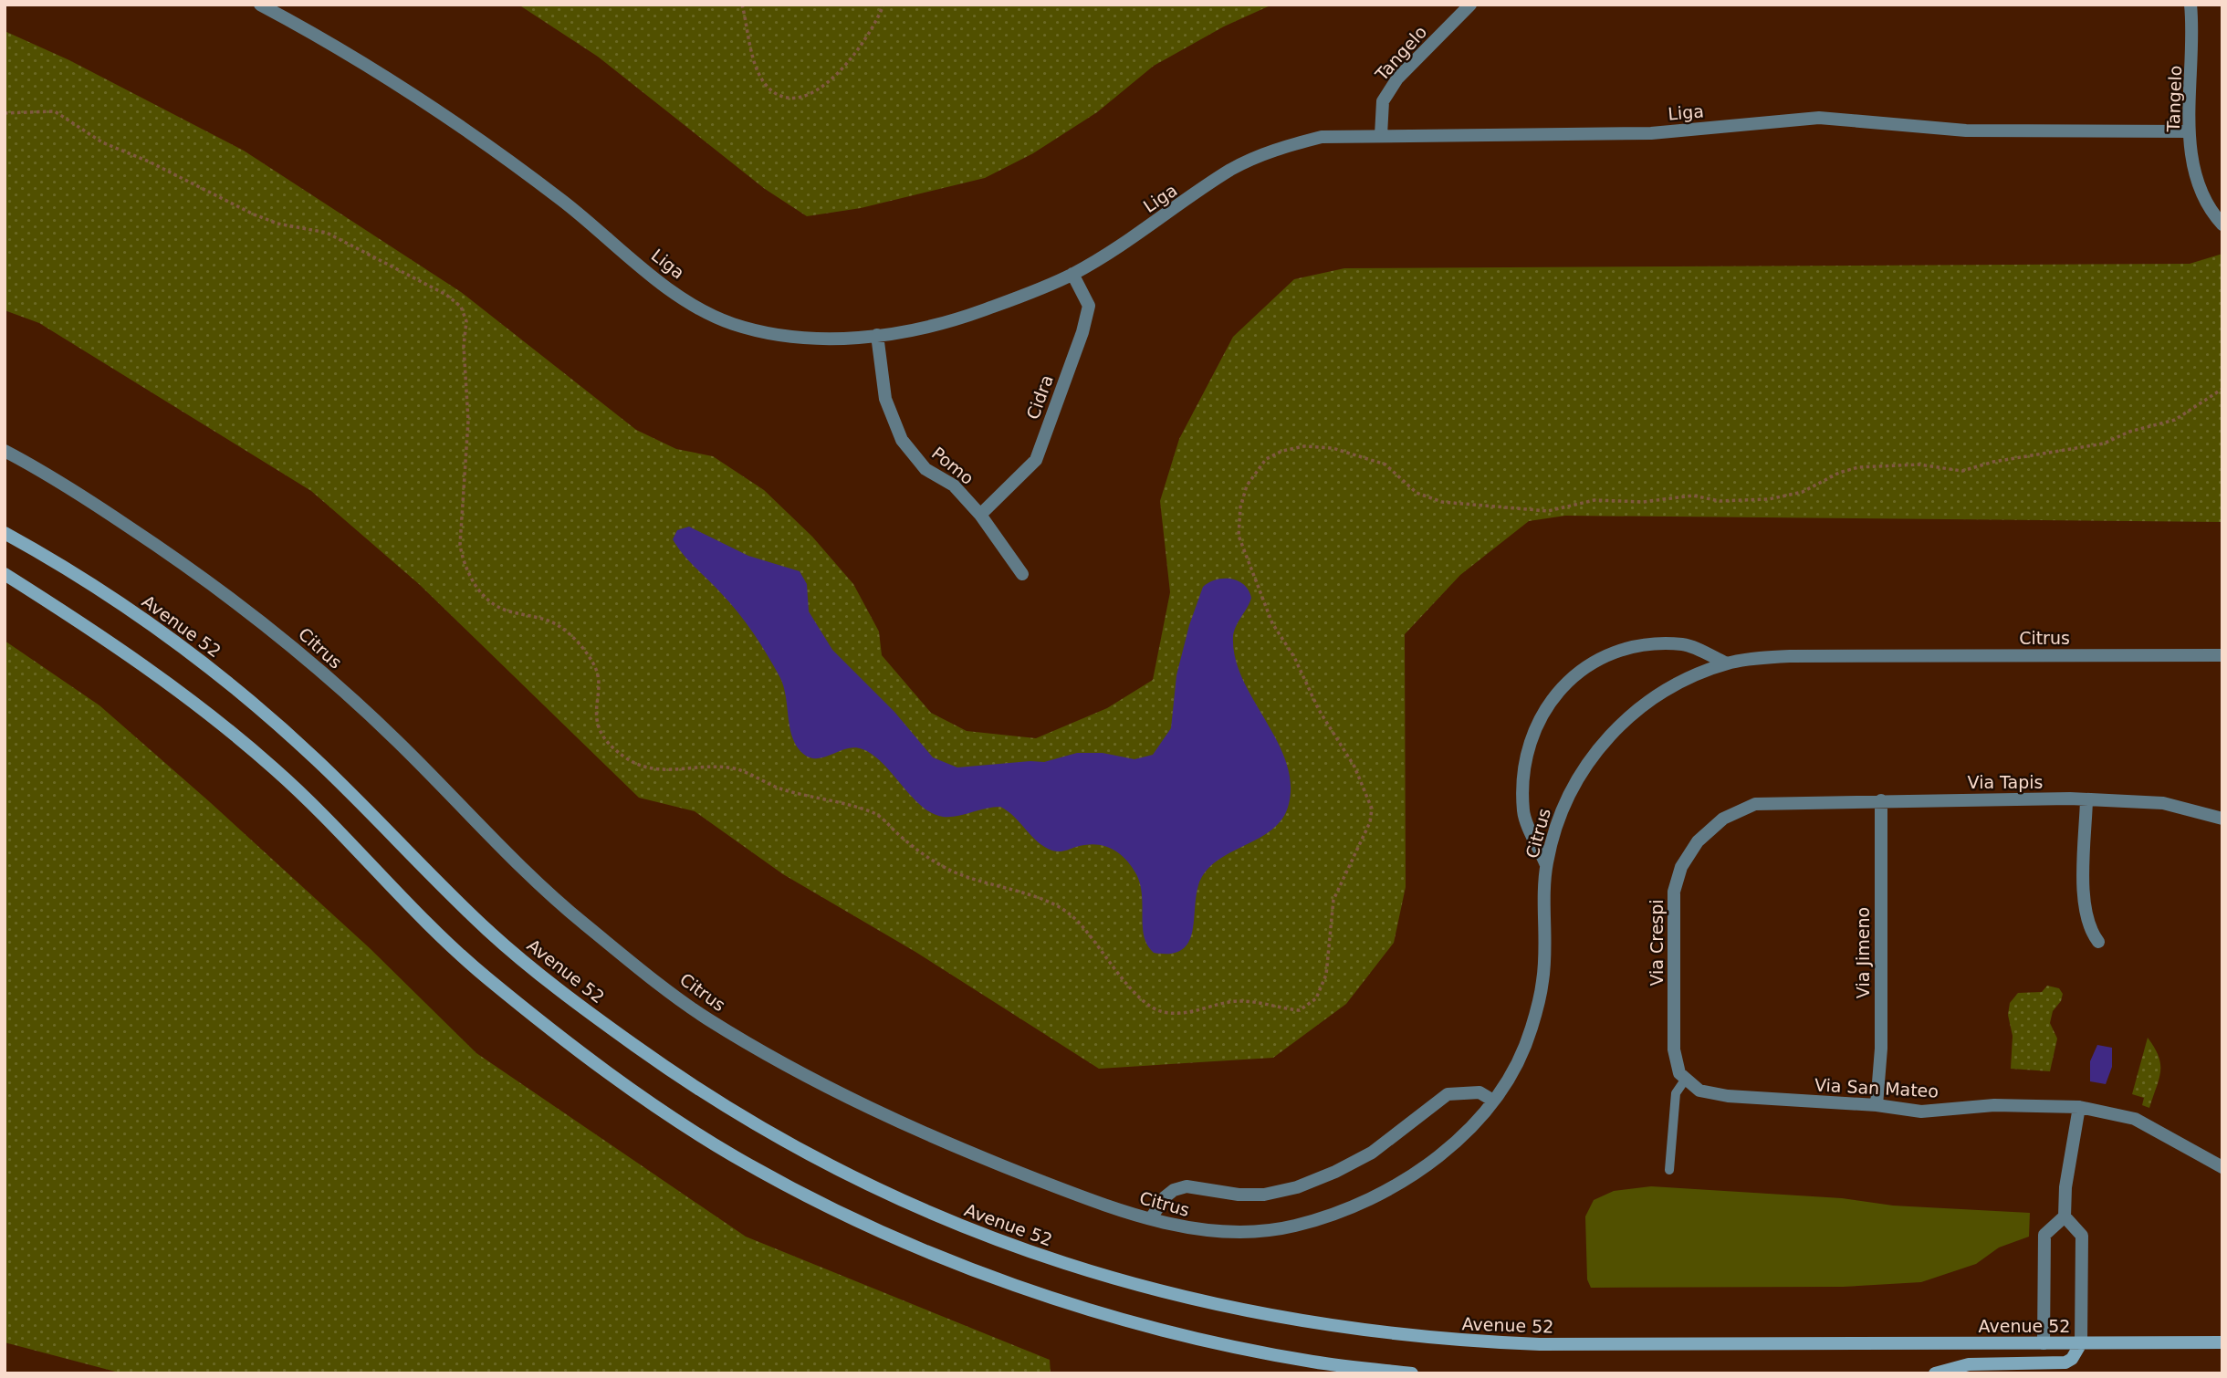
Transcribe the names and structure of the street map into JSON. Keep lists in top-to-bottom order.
{
  "streets": {
    "main road": ["Avenue 52"],
    "street": [
      "Tangelo",
      "Liga",
      "Cidra",
      "Pomo",
      "Citrus",
      "Via Tapis",
      "Via Crespi",
      "Via Jimeno",
      "Via San Mateo"
    ]
  },
  "crossings": [
    ["Tangelo", "Liga"],
    ["Liga", "Cidra"],
    ["Liga", "Pomo"],
    ["Cidra", "Pomo"],
    ["Via Tapis", "Via Crespi"],
    ["Via Tapis", "Via Jimeno"],
    ["Via Crespi", "Via San Mateo"],
    ["Via Jimeno", "Via San Mateo"]
  ]
}
